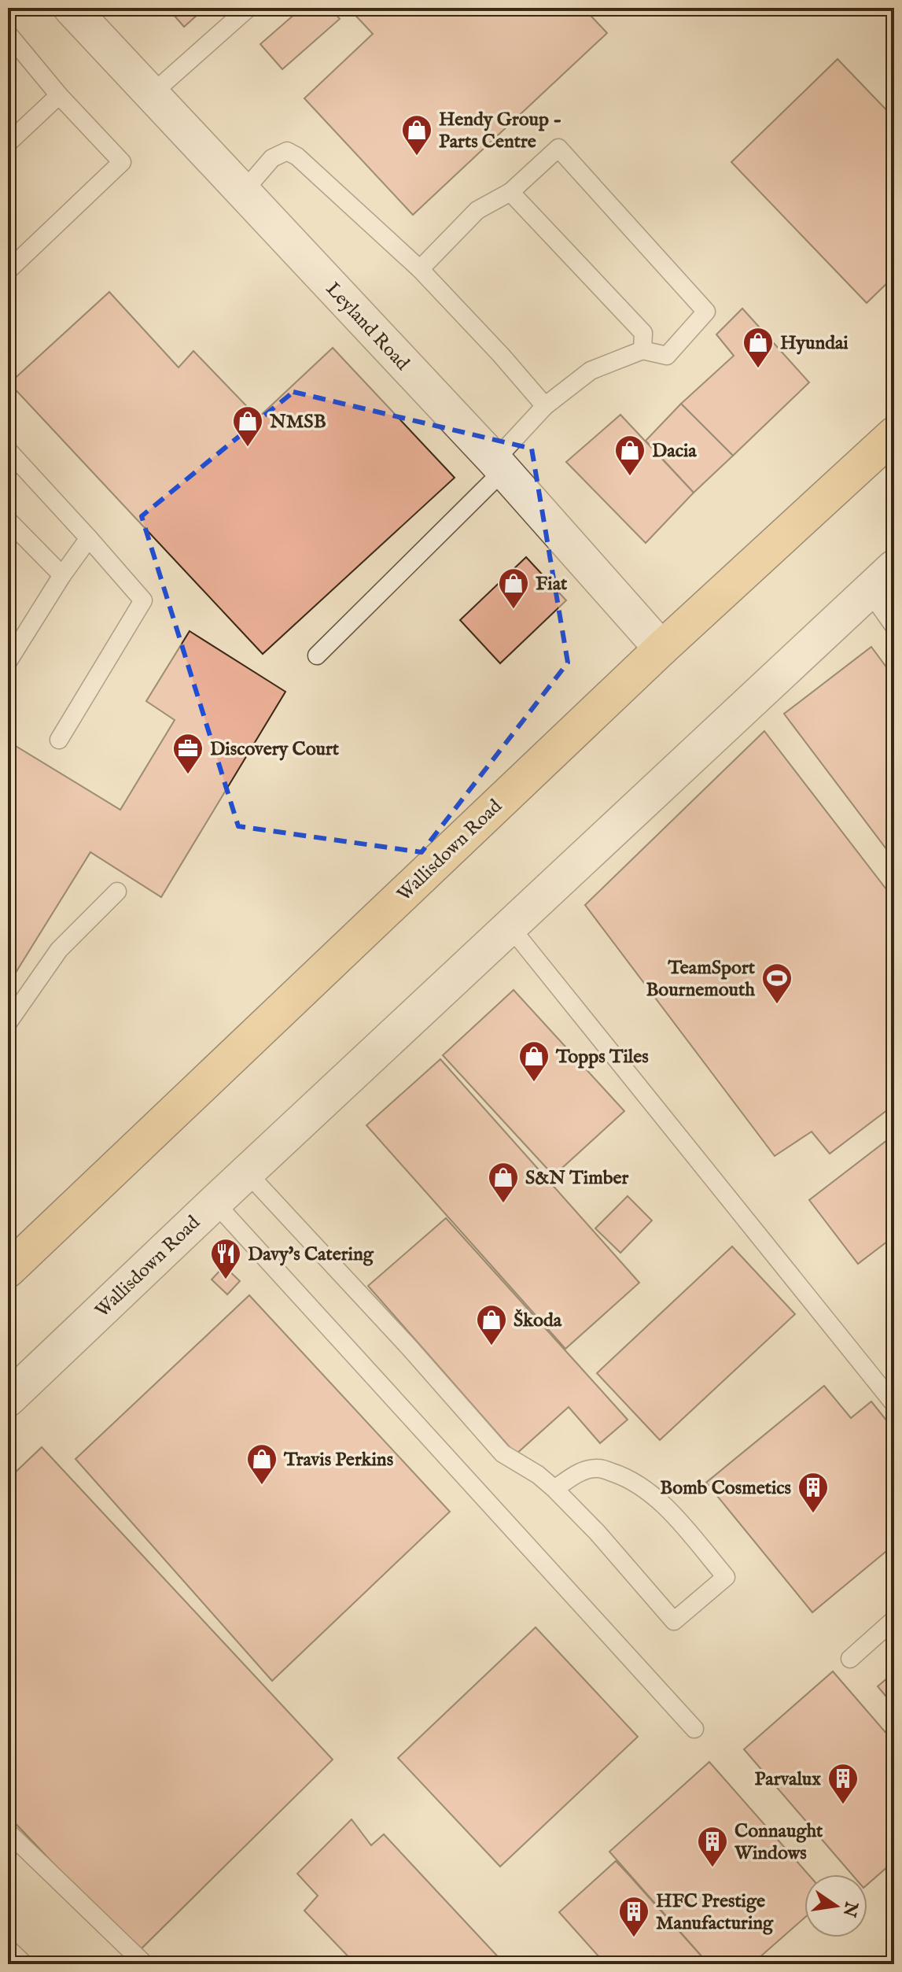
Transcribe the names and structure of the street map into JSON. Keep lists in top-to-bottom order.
{
  "streets": {
    "main road": ["Wallisdown Road"],
    "street": ["Leyland Road"]
  },
  "crossings": [
    ["Leyland Road", "Wallisdown Road"]
  ],
  "places": {
    "shop": [
      "Hendy Group - Parts Centre",
      "Hyundai",
      "NMSB",
      "Dacia",
      "Fiat",
      "Topps Tiles",
      "S&N Timber",
      "Škoda",
      "Travis Perkins"
    ],
    "office": ["Discovery Court"],
    "sports": ["TeamSport Bournemouth"],
    "restaurant": ["Davy's Catering"],
    "building": [
      "Bomb Cosmetics",
      "Parvalux",
      "Connaught Windows",
      "HFC Prestige Manufacturing"
    ]
  },
  "north": "right"
}
